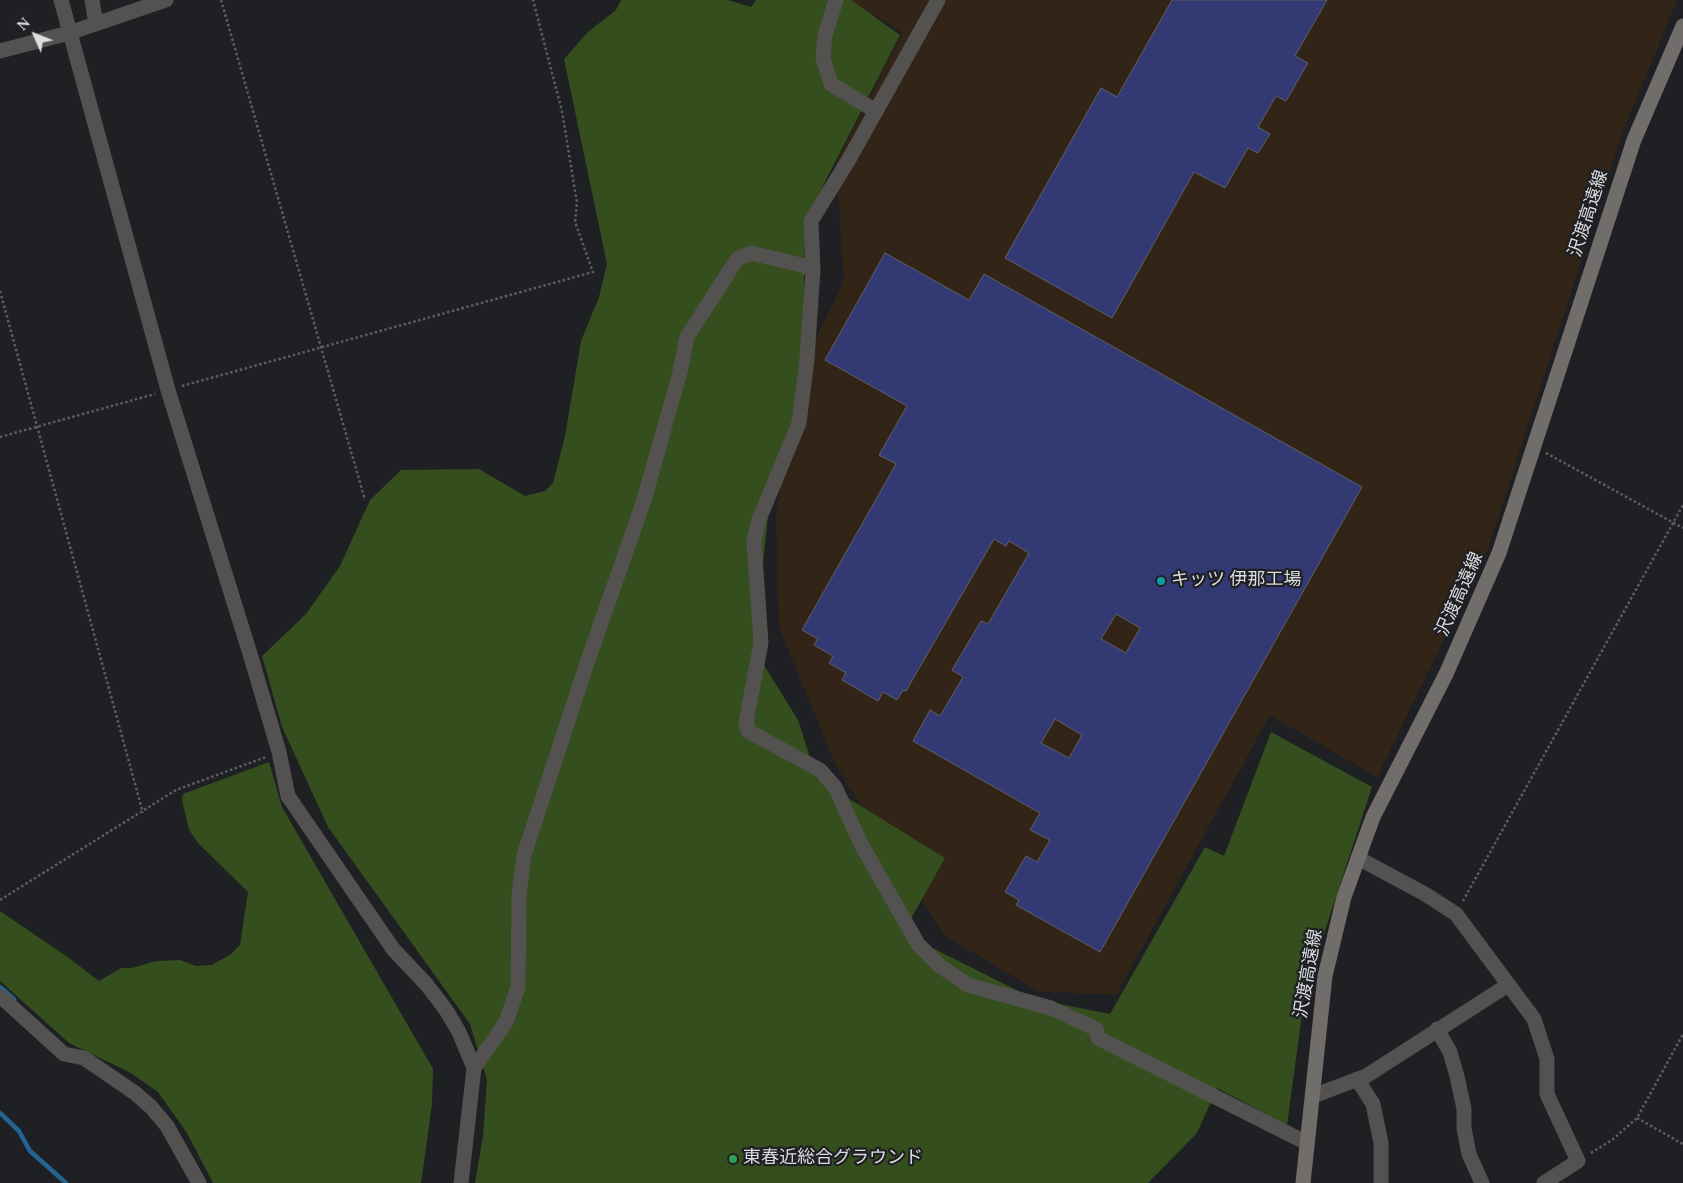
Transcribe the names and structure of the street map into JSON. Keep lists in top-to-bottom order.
{
  "streets": {
    "main road": ["沢渡高遠線"]
  },
  "places": ["キッツ 伊那工場", "東春近総合グラウンド"],
  "north": "top left"
}
